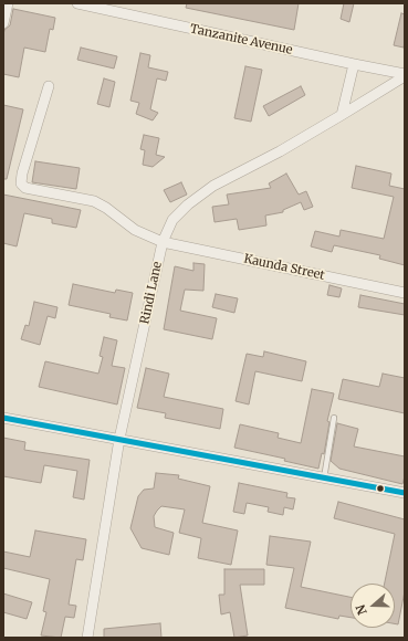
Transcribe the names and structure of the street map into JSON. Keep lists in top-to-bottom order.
{
  "streets": {
    "street": ["Tanzanite Avenue", "Kaunda Street", "Rindi Lane"]
  },
  "crossings": [
    ["Tanzanite Avenue", "Rindi Lane"],
    ["Kaunda Street", "Rindi Lane"]
  ],
  "north": "left"
}
